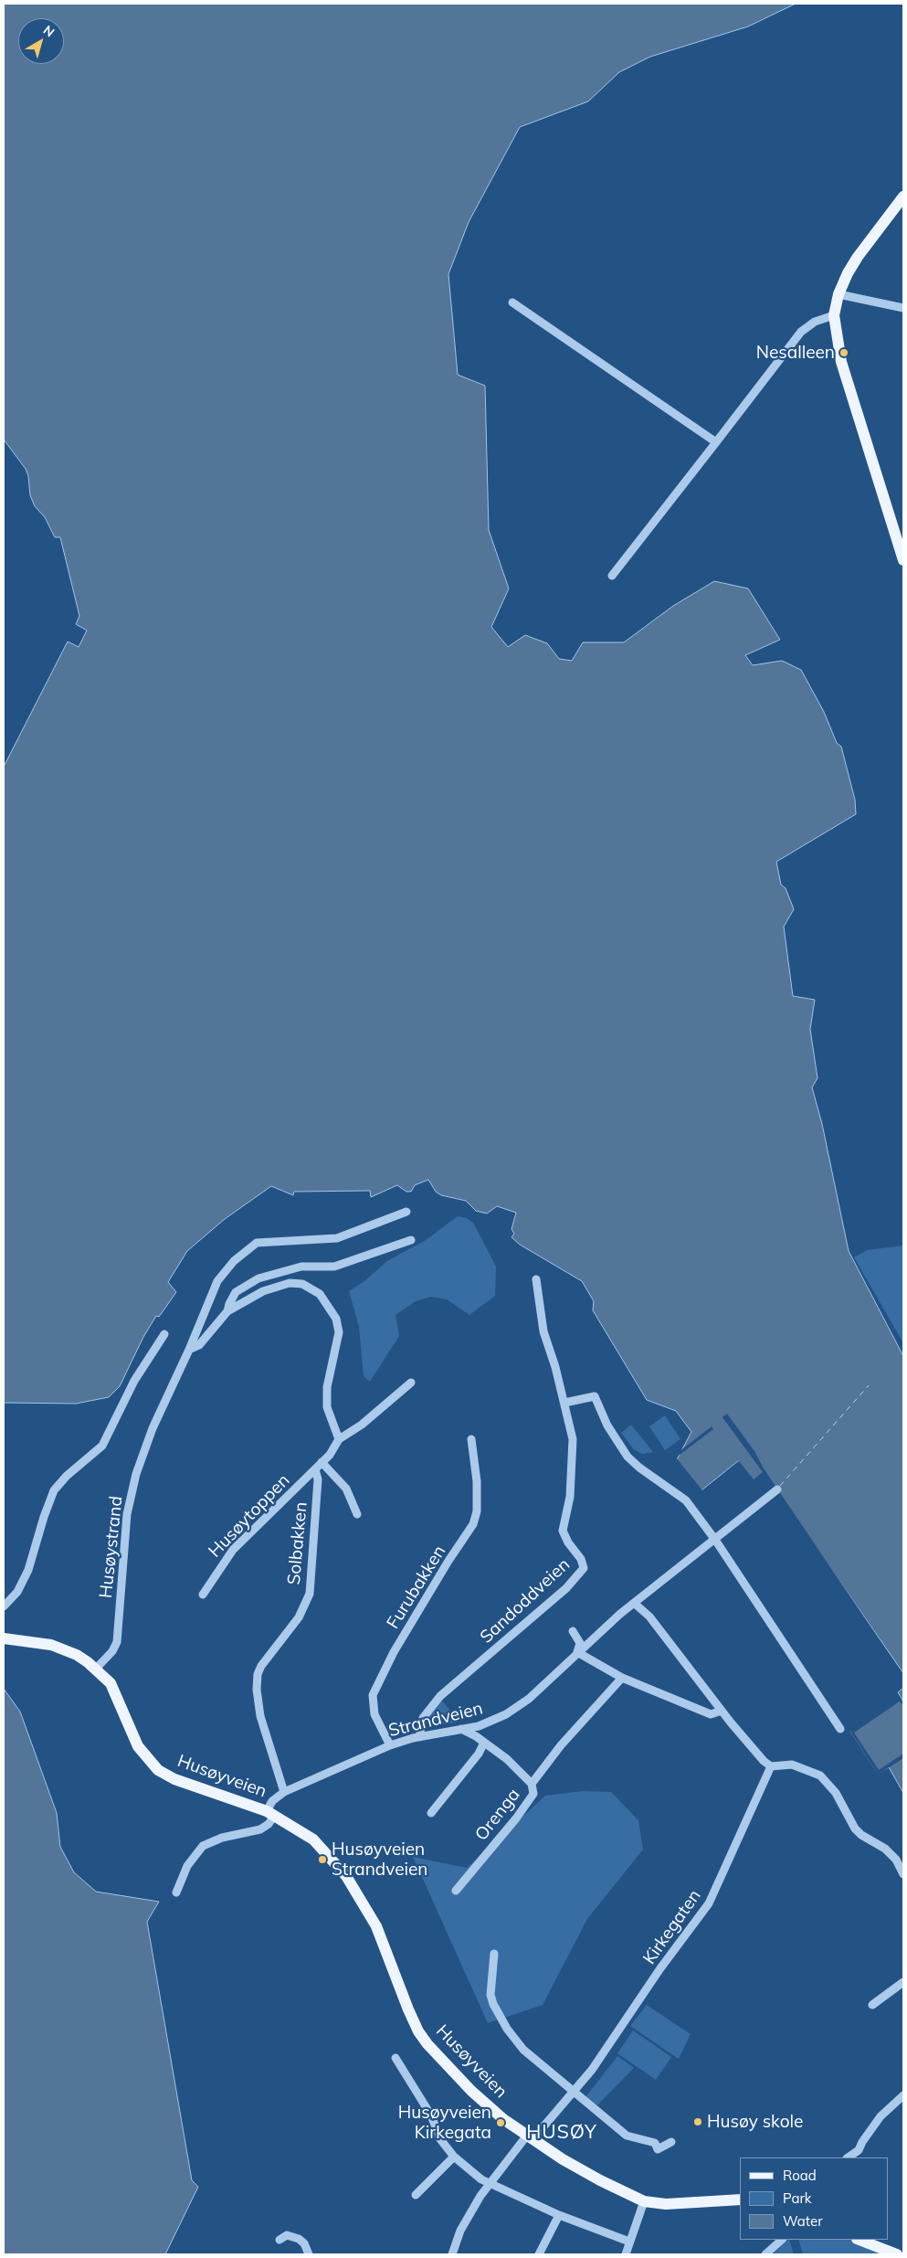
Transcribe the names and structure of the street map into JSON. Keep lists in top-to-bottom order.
{
  "streets": {
    "main road": ["Husøyveien"],
    "street": [
      "Husøytoppen",
      "Solbakken",
      "Husøystrand",
      "Furubakken",
      "Sandoddveien",
      "Strandveien",
      "Orenga",
      "Kirkegaten"
    ]
  },
  "crossings": [
    ["Husøytoppen", "Solbakken"],
    ["Solbakken", "Strandveien"],
    ["Husøystrand", "Husøyveien"],
    ["Furubakken", "Strandveien"],
    ["Sandoddveien", "Strandveien"],
    ["Strandveien", "Husøyveien"],
    ["Strandveien", "Orenga"],
    ["Husøyveien", "Kirkegaten"]
  ],
  "districts": ["HUSØY"],
  "places": [
    "Nesalleen",
    "Husøyveien Strandveien",
    "Husøy skole",
    "Husøyveien Kirkegata"
  ],
  "legend": ["Road", "Park", "Water"],
  "north": "top right"
}
